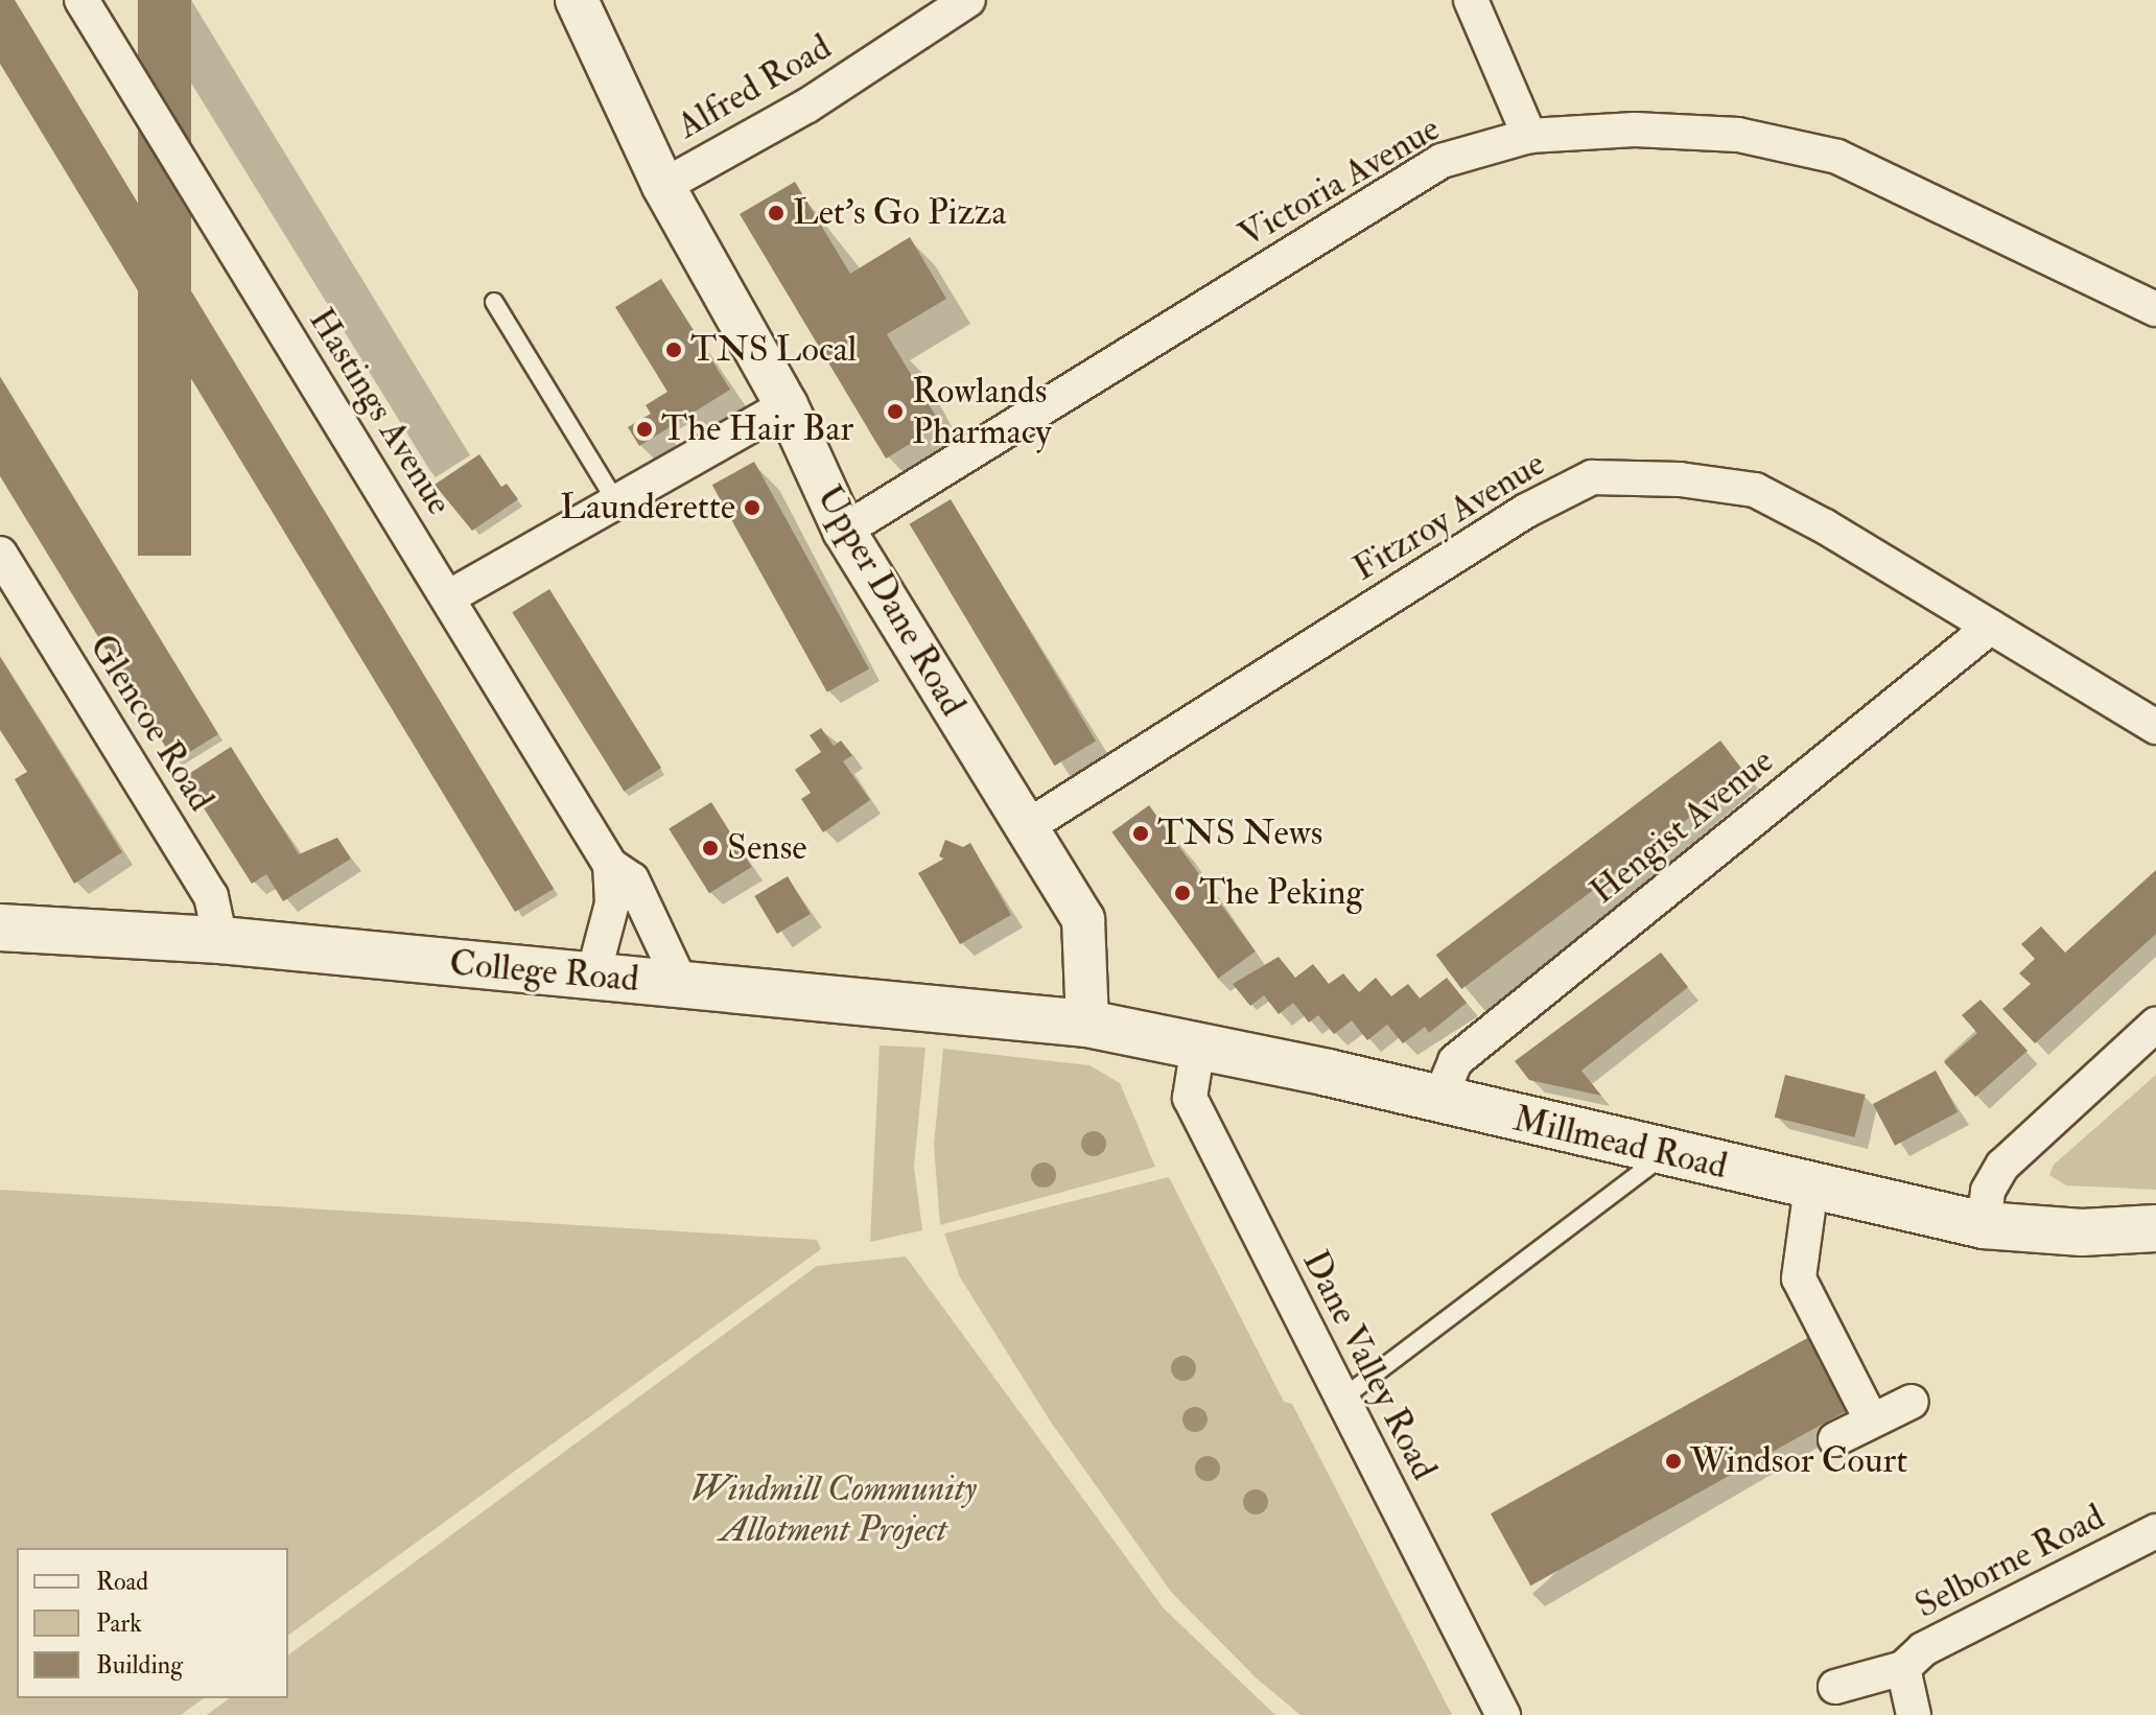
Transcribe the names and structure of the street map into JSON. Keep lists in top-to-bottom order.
{
  "streets": {
    "main road": ["College Road", "Millmead Road"],
    "street": [
      "Alfred Road",
      "Victoria Avenue",
      "Hastings Avenue",
      "Fitzroy Avenue",
      "Upper Dane Road",
      "Glencoe Road",
      "Hengist Avenue",
      "Dane Valley Road",
      "Selborne Road"
    ]
  },
  "crossings": [
    ["Alfred Road", "Upper Dane Road"],
    ["Victoria Avenue", "Upper Dane Road"],
    ["Hastings Avenue", "College Road"],
    ["Fitzroy Avenue", "Upper Dane Road"],
    ["Fitzroy Avenue", "Hengist Avenue"],
    ["Upper Dane Road", "College Road"],
    ["Upper Dane Road", "Millmead Road"],
    ["Glencoe Road", "College Road"],
    ["Hengist Avenue", "Millmead Road"],
    ["College Road", "Millmead Road"],
    ["Millmead Road", "Dane Valley Road"]
  ],
  "parks": ["Windmill Community Allotment Project"],
  "places": [
    "Let's Go Pizza",
    "TNS Local",
    "Rowlands Pharmacy",
    "The Hair Bar",
    "Launderette",
    "TNS News",
    "Sense",
    "The Peking",
    "Windsor Court"
  ],
  "legend": ["Road", "Park", "Building"]
}
